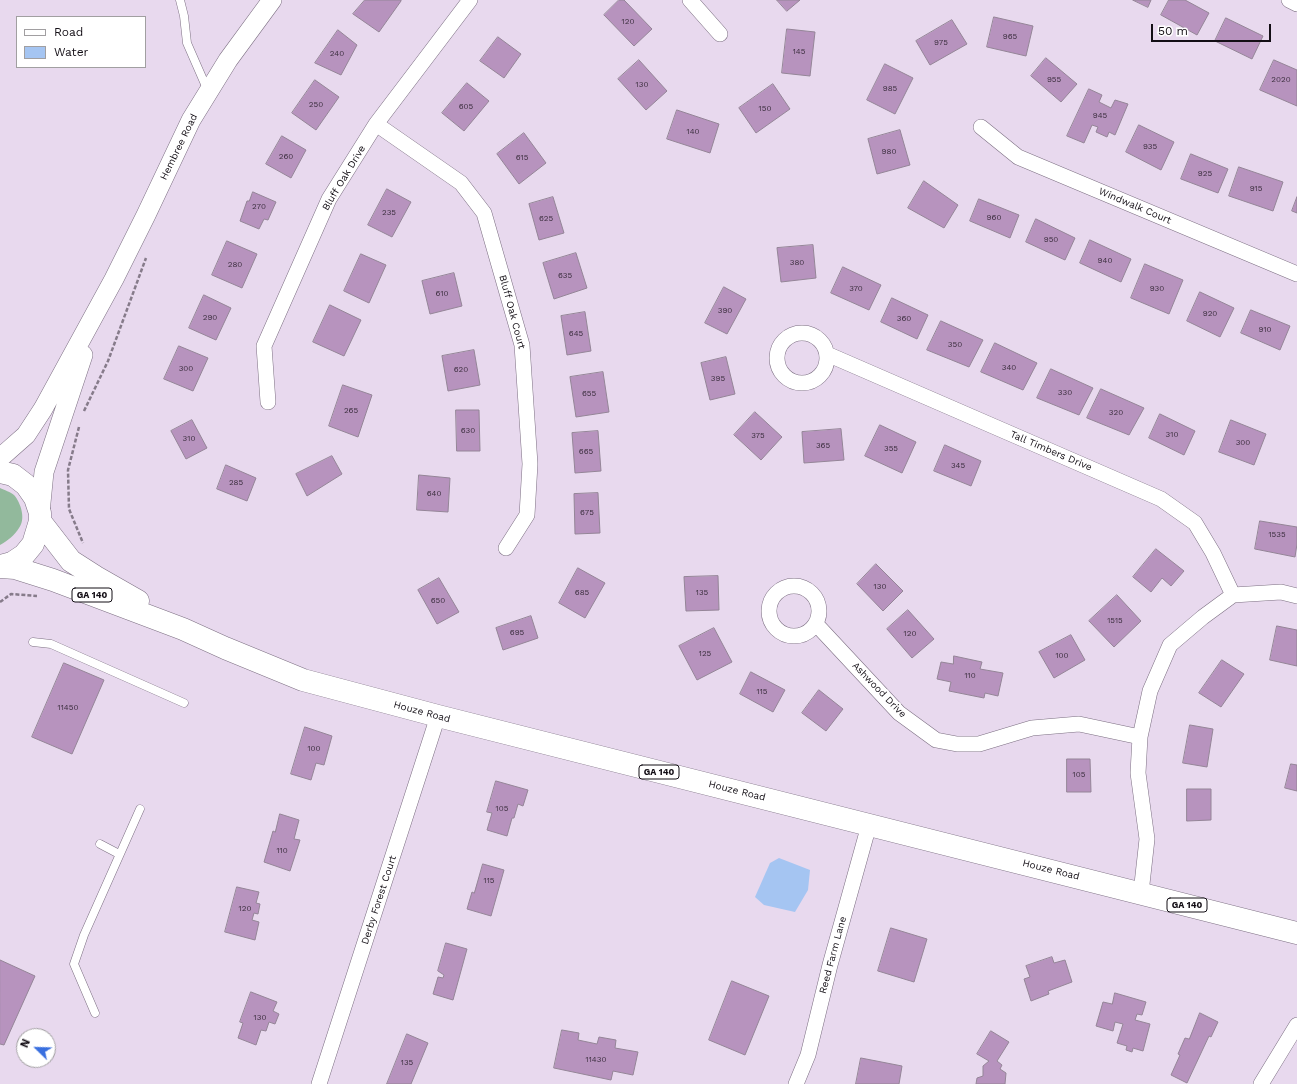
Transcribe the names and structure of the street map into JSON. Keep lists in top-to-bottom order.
{
  "streets": {
    "main road": ["GA 140", "Houze Road"],
    "street": [
      "Hembree Road",
      "Bluff Oak Drive",
      "Windwalk Court",
      "Bluff Oak Court",
      "Tall Timbers Drive",
      "Ashwood Drive",
      "Derby Forest Court",
      "Reed Farm Lane"
    ]
  },
  "crossings": [
    ["Hembree Road", "Houze Road"],
    ["Bluff Oak Drive", "Bluff Oak Court"],
    ["Houze Road", "Derby Forest Court"],
    ["Houze Road", "Reed Farm Lane"]
  ],
  "house_numbers": [
    "120",
    "965",
    "975",
    "145",
    "240",
    "955",
    "2020",
    "130",
    "985",
    "250",
    "605",
    "150",
    "945",
    "140",
    "935",
    "980",
    "260",
    "615",
    "925",
    "915",
    "270",
    "235",
    "960",
    "625",
    "950",
    "940",
    "380",
    "280",
    "635",
    "370",
    "930",
    "610",
    "390",
    "920",
    "290",
    "360",
    "910",
    "645",
    "350",
    "340",
    "300",
    "620",
    "395",
    "330",
    "655",
    "265",
    "320",
    "630",
    "310",
    "375",
    "310",
    "300",
    "365",
    "355",
    "665",
    "345",
    "285",
    "640",
    "675",
    "1535",
    "130",
    "685",
    "135",
    "650",
    "1515",
    "695",
    "120",
    "125",
    "100",
    "110",
    "115",
    "11450",
    "100",
    "105",
    "105",
    "110",
    "115",
    "120",
    "130",
    "11430",
    "135"
  ],
  "legend": ["Road", "Water"],
  "scale_bar": "50 m",
  "north": "top left"
}
